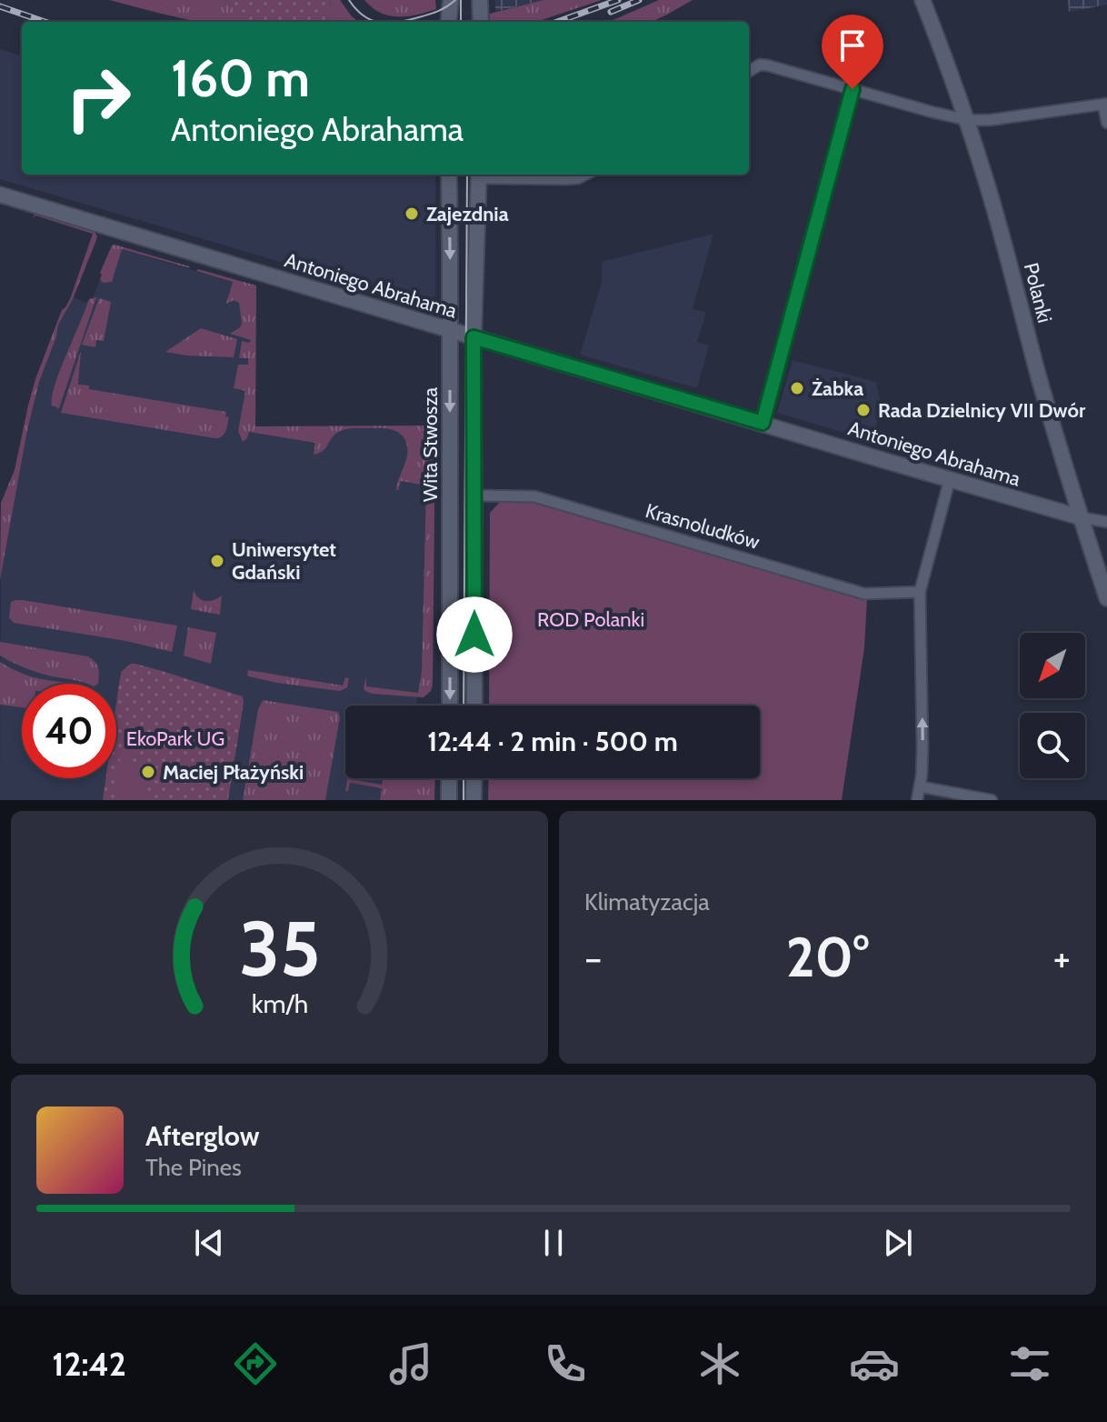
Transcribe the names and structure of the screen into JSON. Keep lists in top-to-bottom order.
{
  "streets": {
    "street": [
      "Antoniego Abrahama",
      "Polanki",
      "Wita Stwosza",
      "Krasnoludków"
    ]
  },
  "crossings": [
    ["Antoniego Abrahama", "Polanki"],
    ["Antoniego Abrahama", "Wita Stwosza"]
  ],
  "parks": ["ROD Polanki", "EkoPark UG"],
  "places": [
    "Zajezdnia",
    "Żabka",
    "Rada Dzielnicy VII Dwór",
    "Uniwersytet Gdański",
    "Maciej Płażyński"
  ],
  "north": "bottom left",
  "page": {
    "turn": ["160 m", "Antoniego Abrahama"],
    "limit": "40",
    "trip": "12:44 · 2 min · 500 m",
    "tile": "Klimatyzacja",
    "heat": ["−", "20°", "+"],
    "song": ["Afterglow", "The Pines"],
    "tabs": "12:42",
    "gauge": ["35", "km/h"]
  }
}
